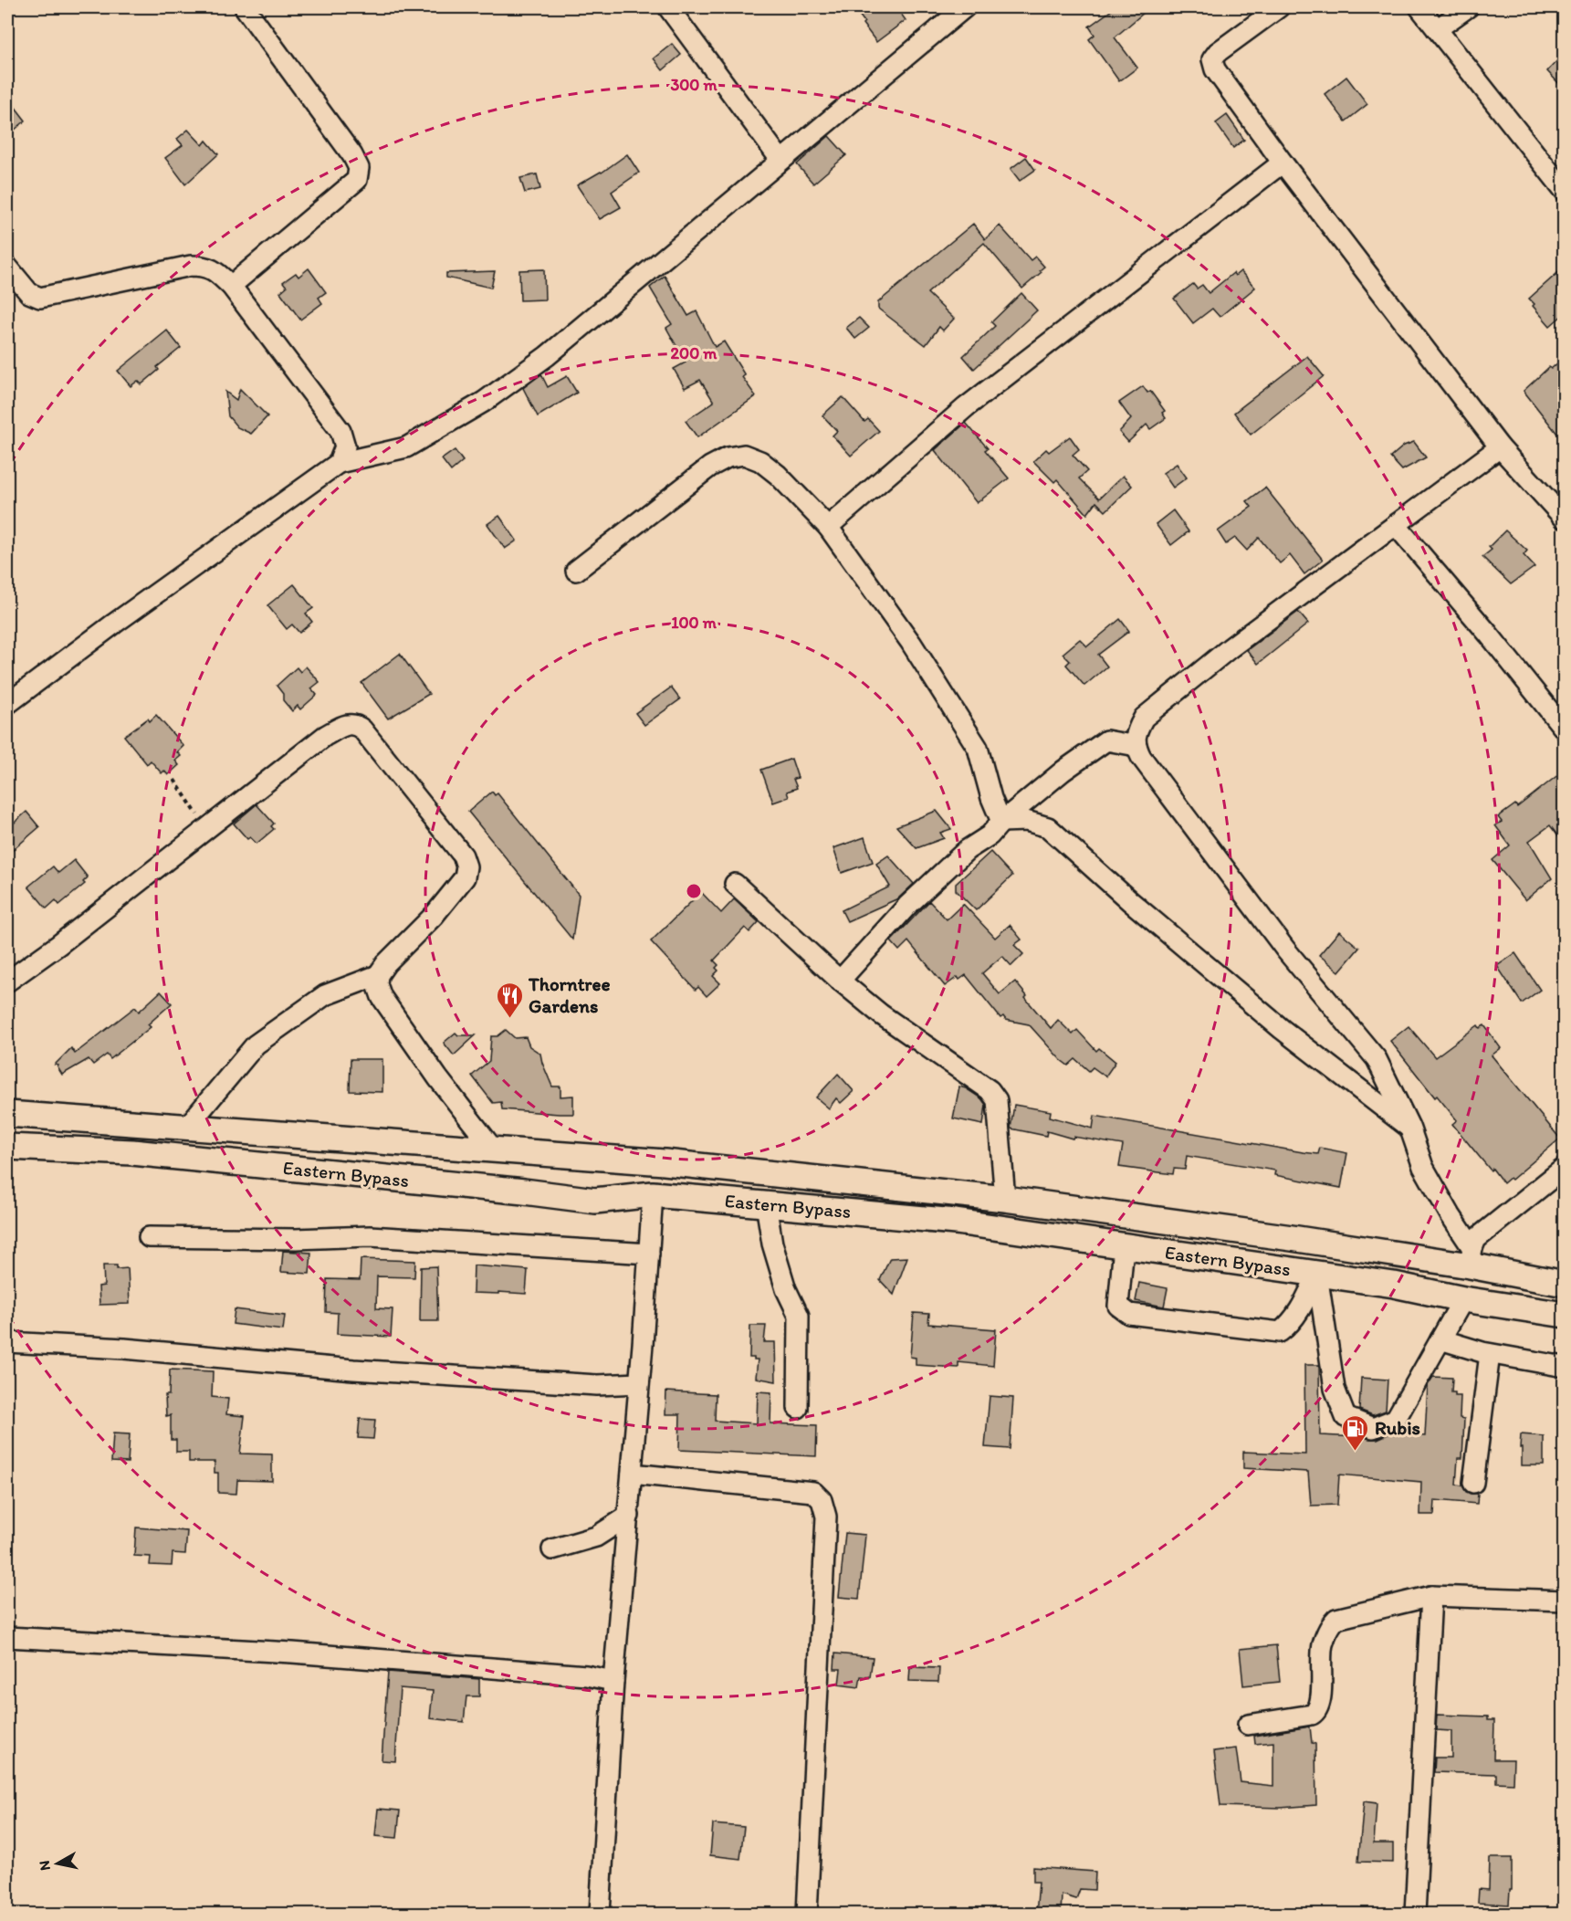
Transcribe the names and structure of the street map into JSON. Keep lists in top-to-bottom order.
{
  "streets": {
    "main road": ["Eastern Bypass"]
  },
  "places": {
    "restaurant": ["Thorntree Gardens"],
    "fuel station": ["Rubis"]
  },
  "north": "left",
  "rings": ["300 m", "200 m", "100 m"]
}
